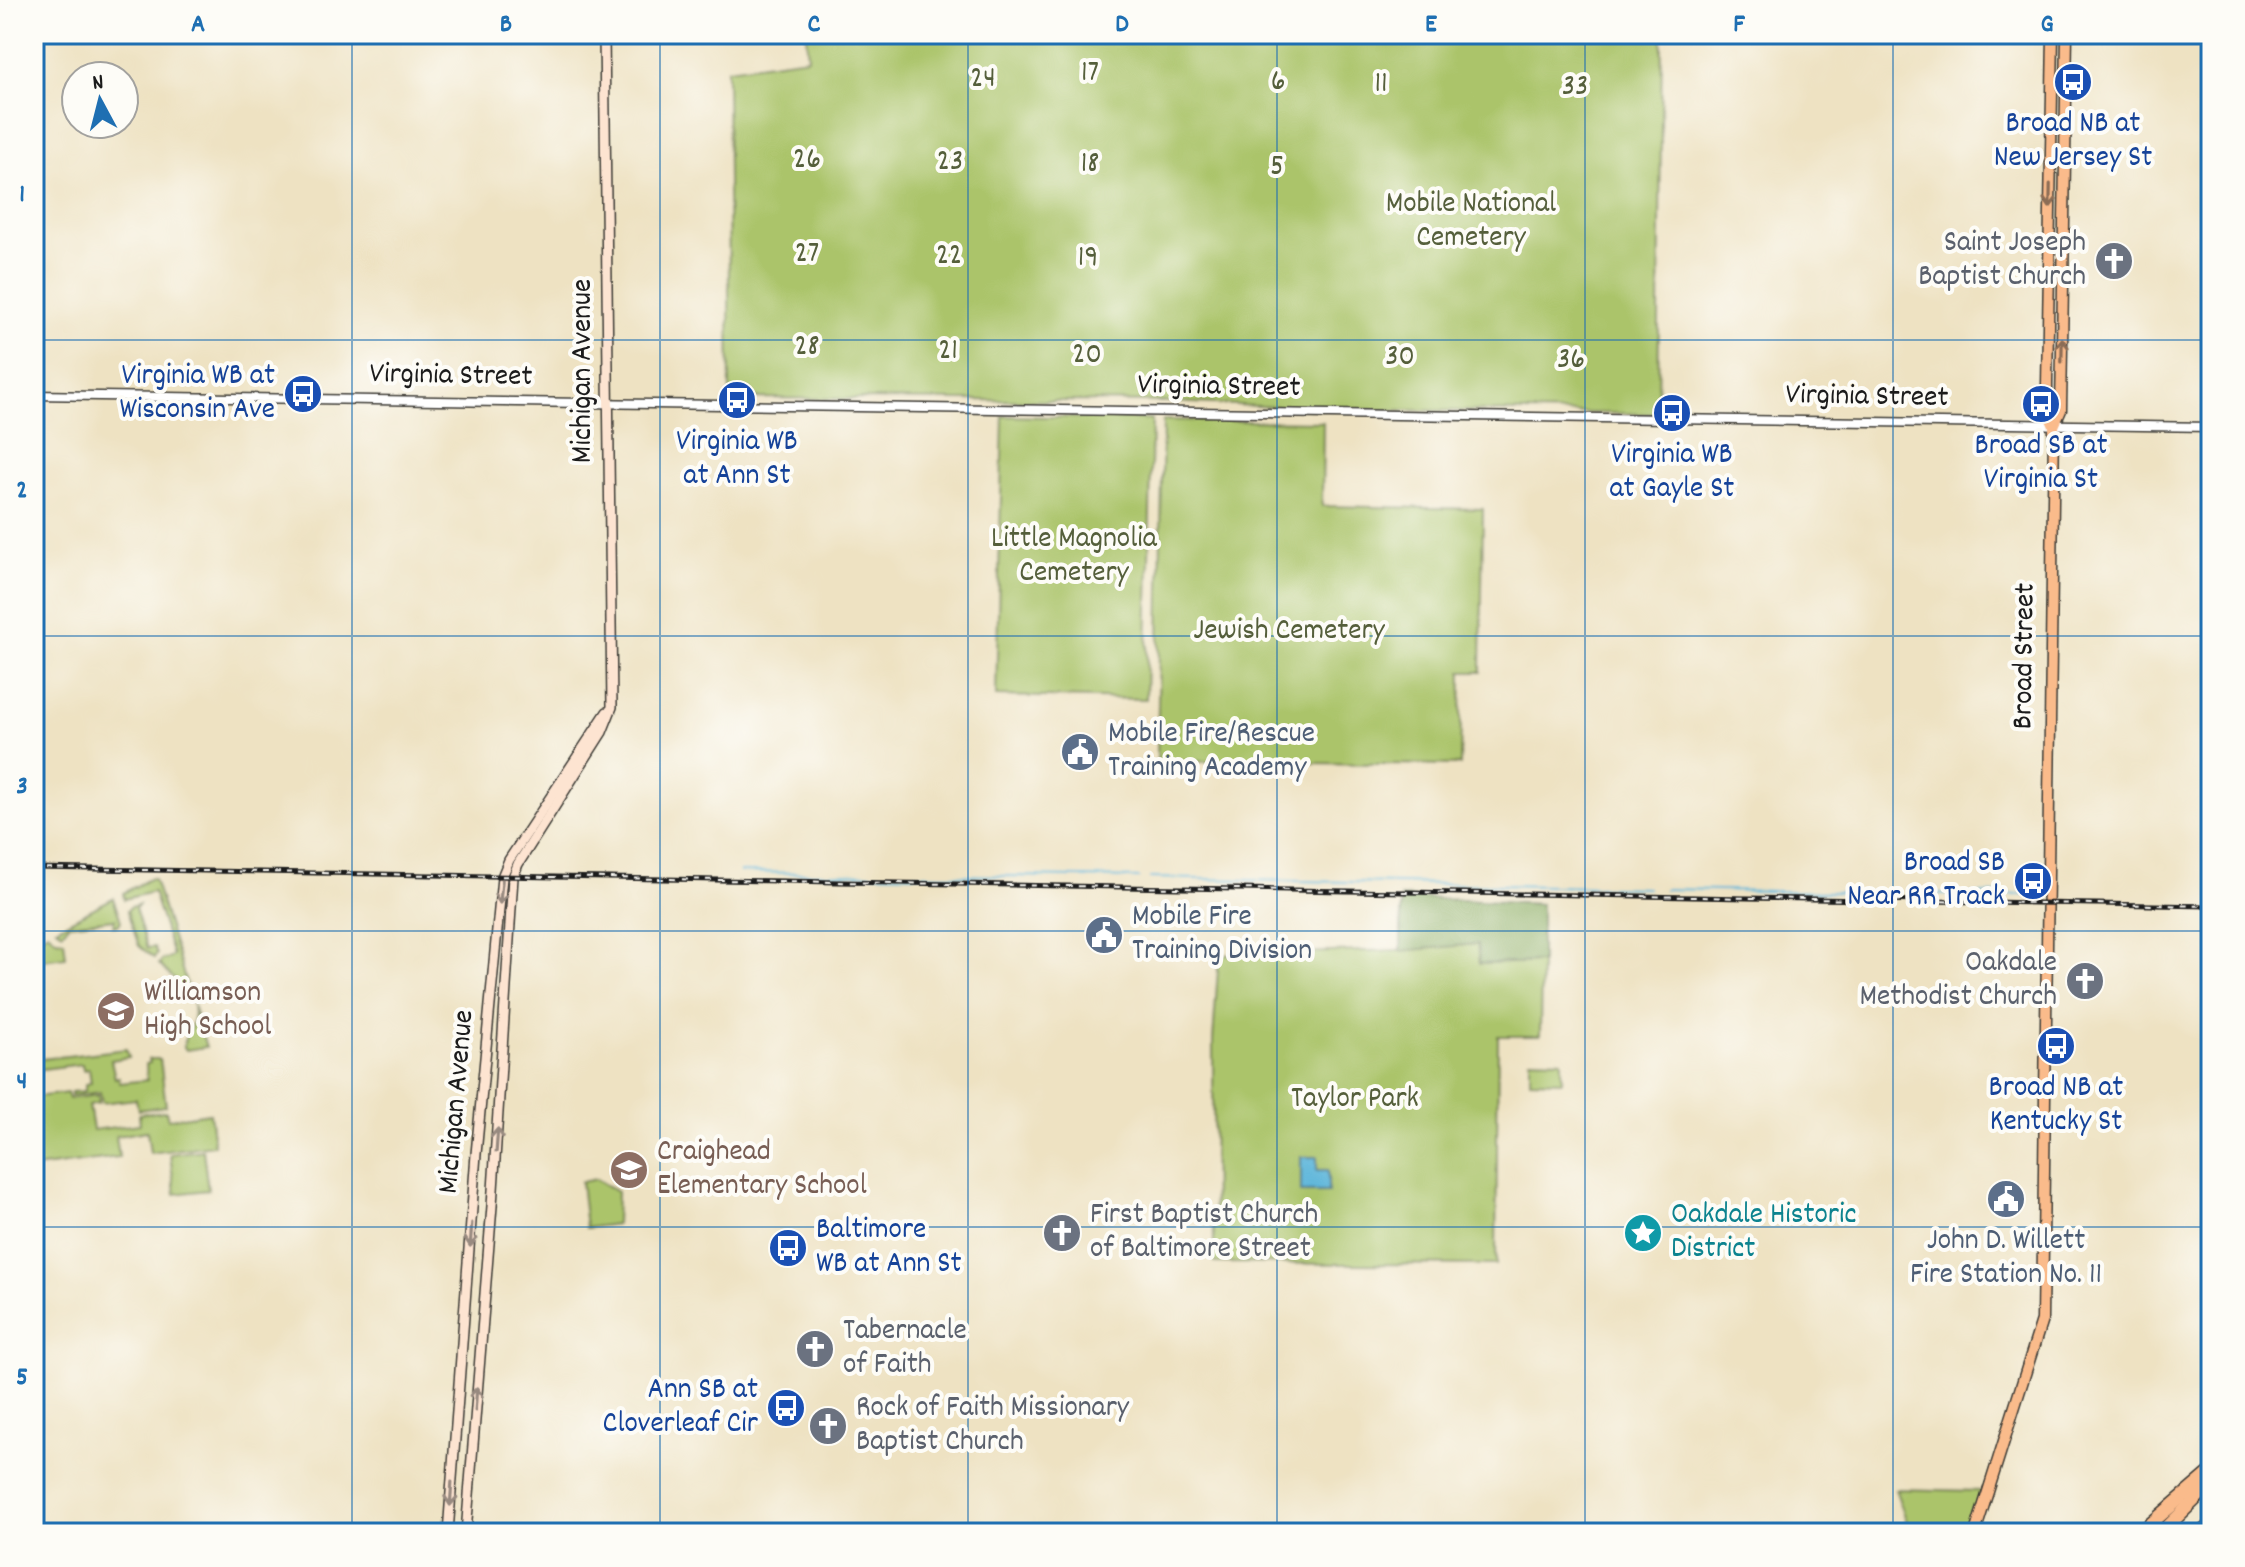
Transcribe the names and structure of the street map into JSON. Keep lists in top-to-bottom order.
{
  "streets": {
    "main road": ["Michigan Avenue", "Broad Street"],
    "street": ["Virginia Street"]
  },
  "crossings": [
    ["Michigan Avenue", "Virginia Street"],
    ["Virginia Street", "Broad Street"]
  ],
  "parks": [
    "17",
    "24",
    "6",
    "11",
    "33",
    "26",
    "23",
    "18",
    "5",
    "Mobile National Cemetery",
    "27",
    "22",
    "19",
    "28",
    "21",
    "20",
    "30",
    "36",
    "Little Magnolia Cemetery",
    "Jewish Cemetery",
    "Taylor Park"
  ],
  "places": {
    "bus stop": [
      "Broad NB at New Jersey St",
      "Virginia WB at Wisconsin Ave",
      "Virginia WB at Ann St",
      "Broad SB at Virginia St",
      "Virginia WB at Gayle St",
      "Broad SB Near RR Track",
      "Broad NB at Kentucky St",
      "Baltimore WB at Ann St",
      "Ann SB at Cloverleaf Cir"
    ],
    "church": [
      "Saint Joseph Baptist Church",
      "Oakdale Methodist Church",
      "First Baptist Church of Baltimore Street",
      "Tabernacle of Faith",
      "Rock of Faith Missionary Baptist Church"
    ],
    "public building": ["Mobile Fire/Rescue Training Academy", "Mobile Fire Training Division", "John D. Willett Fire Station No. 11"],
    "school or university": ["Williamson High School", "Craighead Elementary School"],
    "place": ["Oakdale Historic District"]
  },
  "north": "top",
  "grid": {
    "columns": [
      "A",
      "B",
      "C",
      "D",
      "E",
      "F",
      "G"
    ],
    "rows": [
      "1",
      "2",
      "3",
      "4",
      "5"
    ]
  }
}
